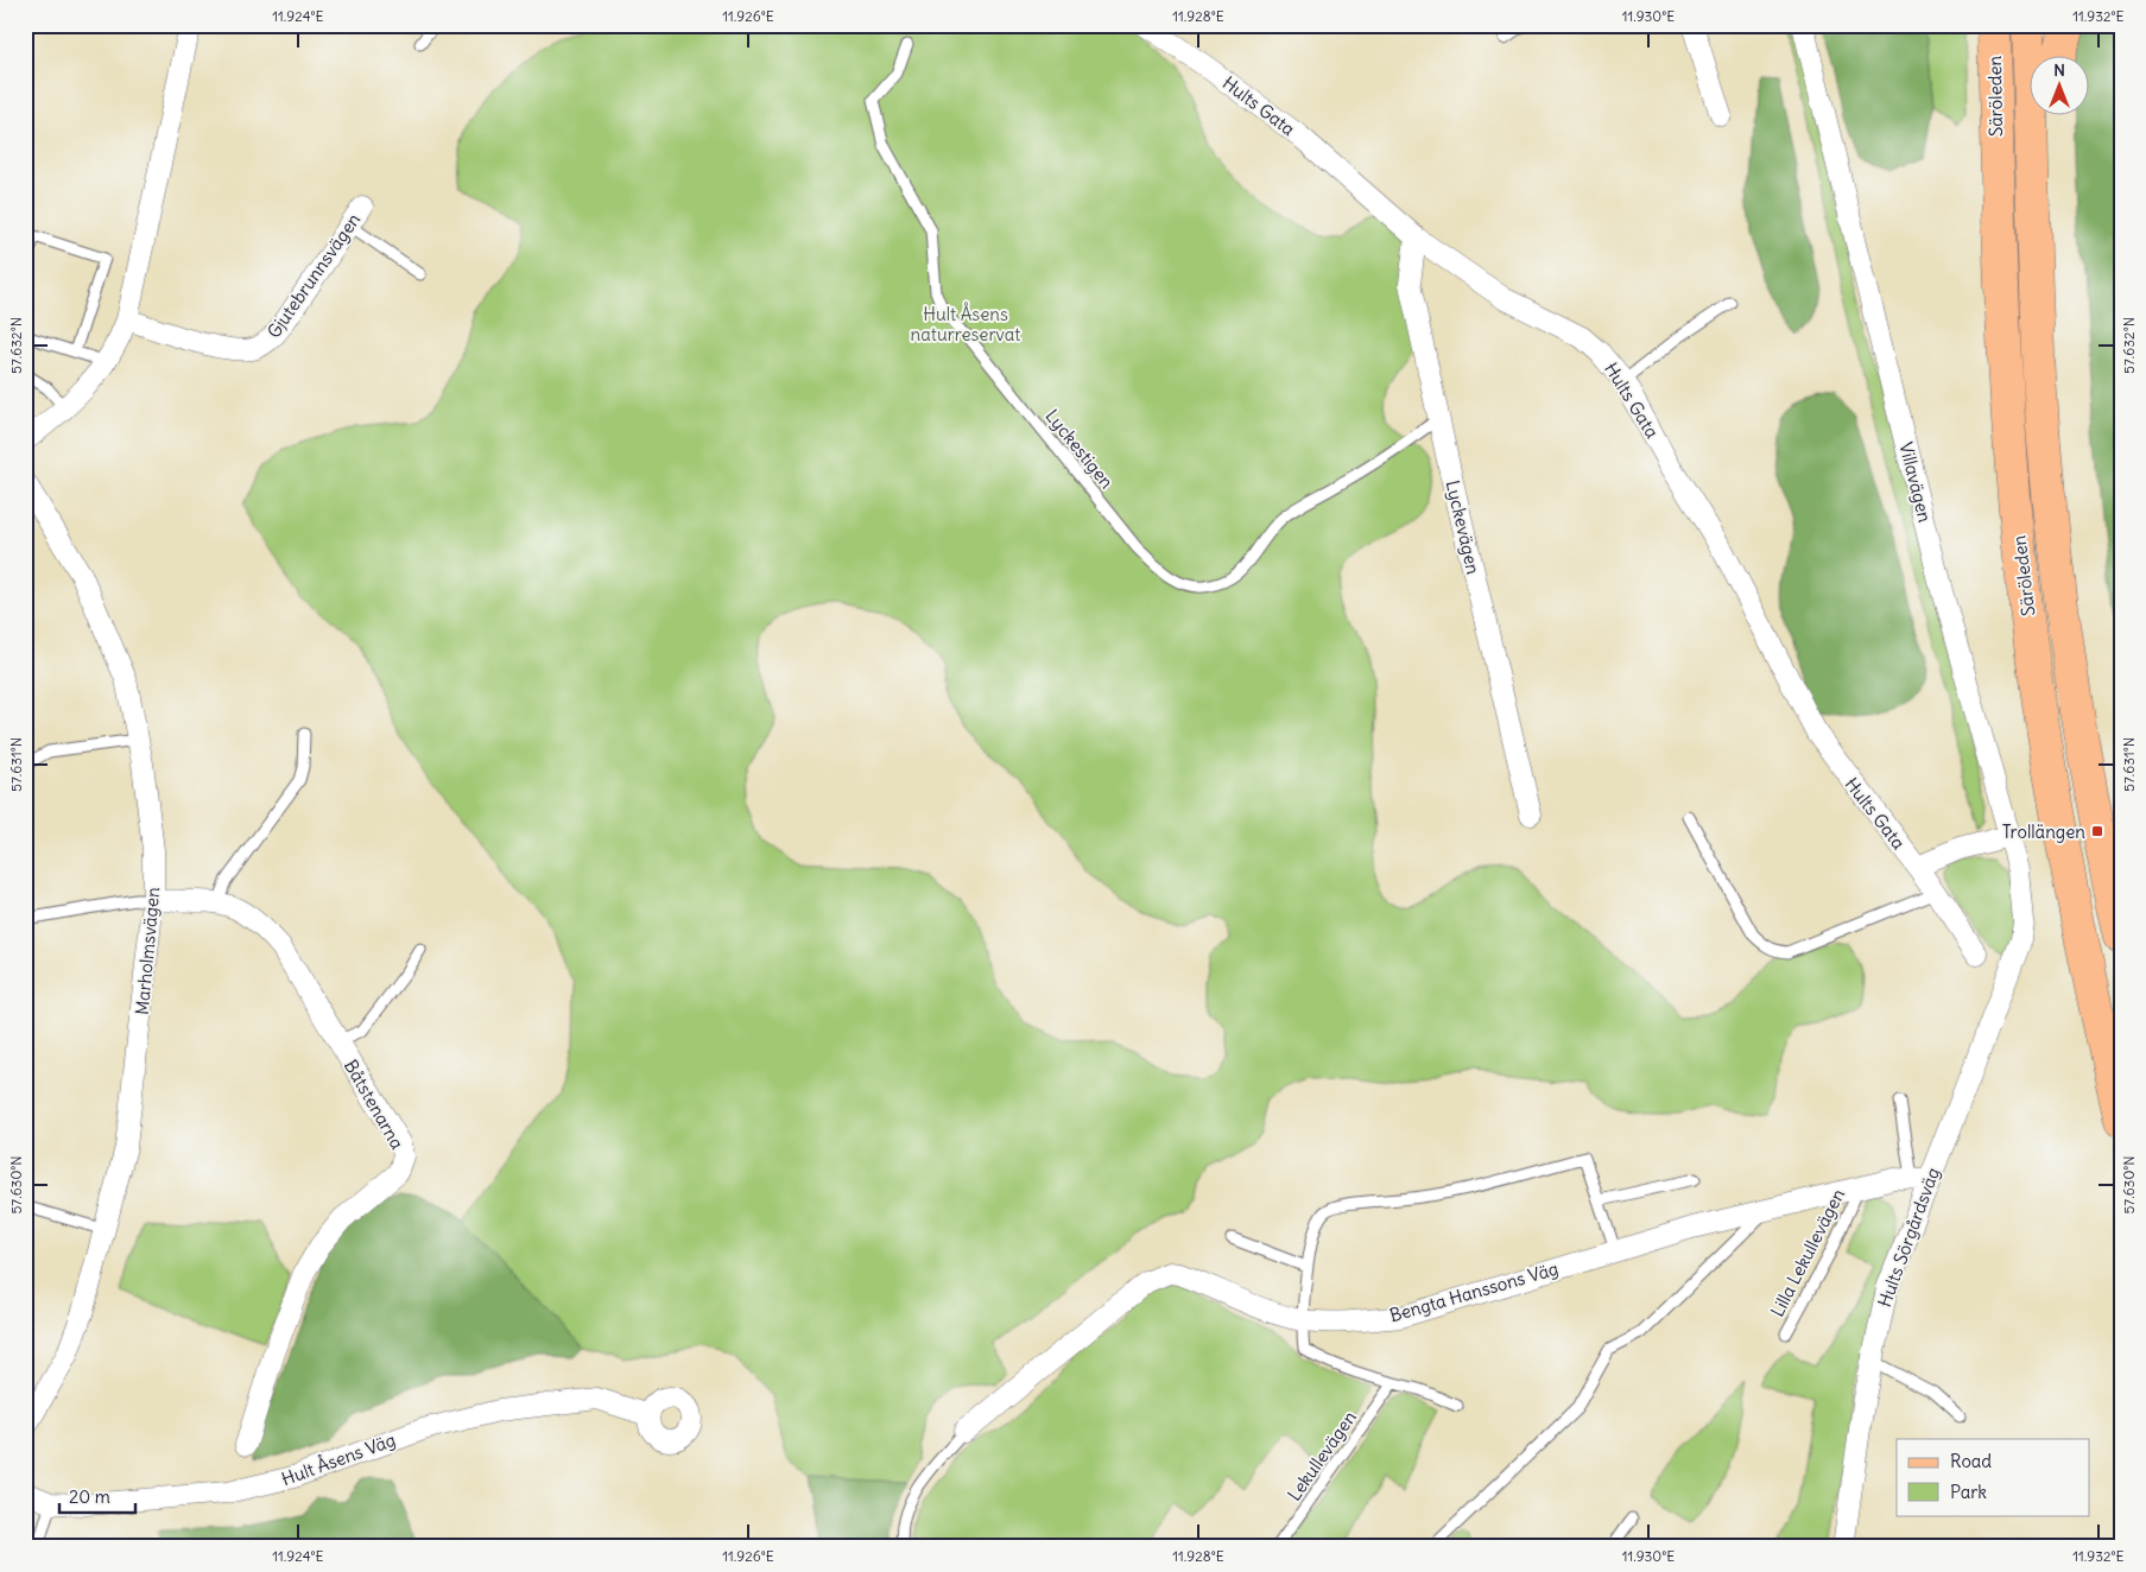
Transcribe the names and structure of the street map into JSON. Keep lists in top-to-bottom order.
{
  "streets": {
    "main road": ["Säröleden"],
    "street": [
      "Hults Gata",
      "Gjutebrunnsvägen",
      "Villavägen",
      "Lyckevägen",
      "Marholmsvägen",
      "Båtstenarna",
      "Hults Sörgårdsväg",
      "Bengta Hanssons Väg",
      "Hult Åsens Väg"
    ],
    "lane": ["Lyckestigen", "Lilla Lekullevägen", "Lekullevägen"]
  },
  "crossings": [
    ["Hults Gata", "Villavägen"],
    ["Hults Gata", "Lyckevägen"],
    ["Lyckestigen", "Lyckevägen"],
    ["Villavägen", "Hults Sörgårdsväg"],
    ["Marholmsvägen", "Båtstenarna"],
    ["Hults Sörgårdsväg", "Bengta Hanssons Väg"],
    ["Lilla Lekullevägen", "Bengta Hanssons Väg"]
  ],
  "parks": ["Hult Åsens naturreservat"],
  "places": {
    "transit": ["Trollängen"]
  },
  "legend": ["Road", "Park"],
  "scale_bar": "20 m",
  "north": "top",
  "coordinates": [
    "11.924°E",
    "11.926°E",
    "11.928°E",
    "11.930°E",
    "11.932°E",
    "57.632°N",
    "57.631°N",
    "57.630°N"
  ]
}
